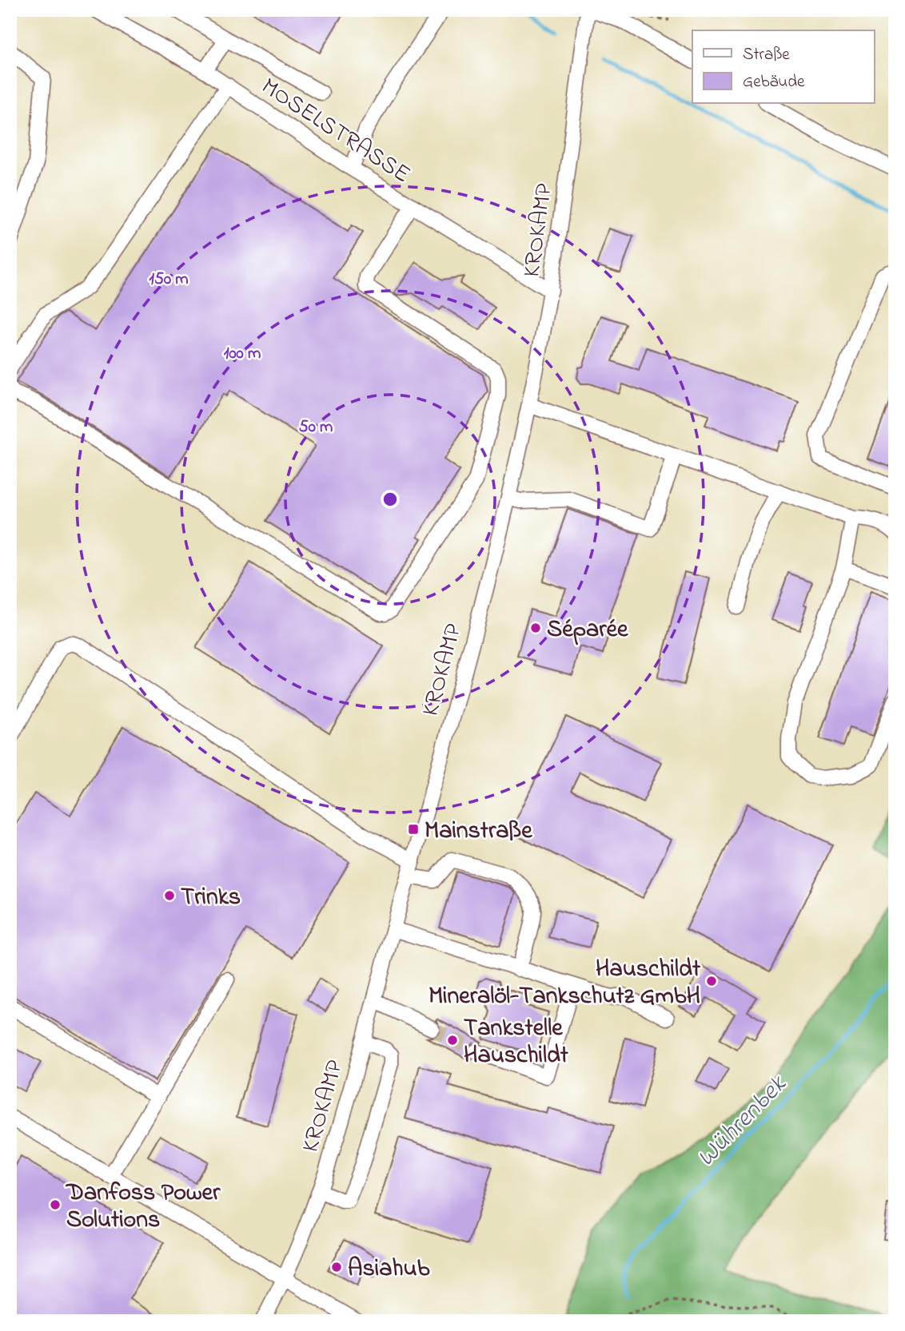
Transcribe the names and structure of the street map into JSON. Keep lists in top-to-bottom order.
{
  "streets": {
    "street": ["MOSELSTRASSE", "KROKAMP"]
  },
  "crossings": [
    ["MOSELSTRASSE", "KROKAMP"]
  ],
  "water": ["Wührenbek"],
  "places": {
    "other": [
      "Séparée",
      "Trinks",
      "Hauschildt Mineralöl-Tankschutz GmbH",
      "Tankstelle Hauschildt",
      "Danfoss Power Solutions",
      "Asiahub"
    ],
    "transit": ["Mainstraße"]
  },
  "legend": ["Straße", "Gebäude"],
  "rings": ["150 m", "100 m", "50 m"]
}
